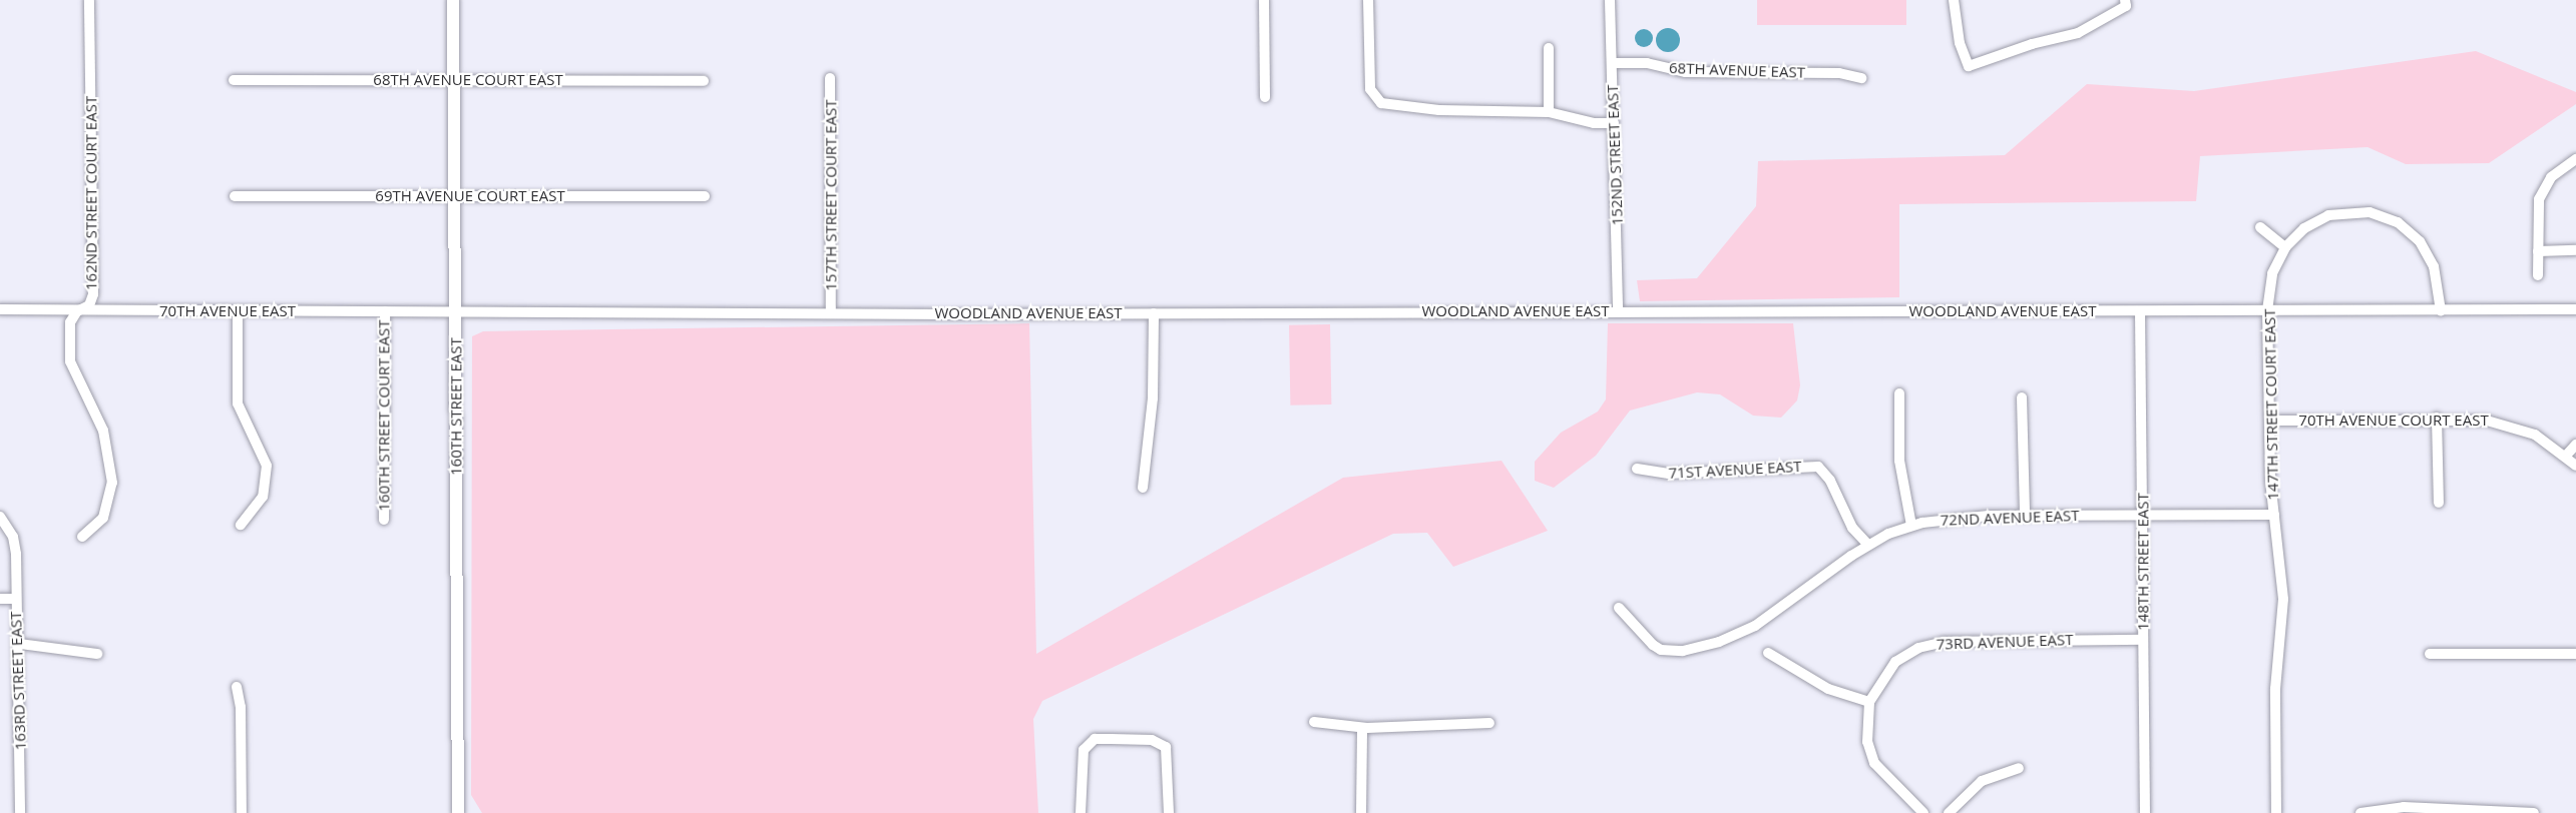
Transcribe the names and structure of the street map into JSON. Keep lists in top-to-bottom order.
{
  "streets": {
    "main road": ["160TH STREET EAST"],
    "street": [
      "68TH AVENUE EAST",
      "68TH AVENUE COURT EAST",
      "152ND STREET EAST",
      "162ND STREET COURT EAST",
      "157TH STREET COURT EAST",
      "69TH AVENUE COURT EAST",
      "70TH AVENUE EAST",
      "WOODLAND AVENUE EAST",
      "147TH STREET COURT EAST",
      "160TH STREET COURT EAST",
      "70TH AVENUE COURT EAST",
      "71ST AVENUE EAST",
      "72ND AVENUE EAST",
      "148TH STREET EAST",
      "73RD AVENUE EAST",
      "163RD STREET EAST"
    ]
  },
  "crossings": [
    ["68TH AVENUE EAST", "152ND STREET EAST"],
    ["68TH AVENUE COURT EAST", "160TH STREET EAST"],
    ["152ND STREET EAST", "WOODLAND AVENUE EAST"],
    ["162ND STREET COURT EAST", "70TH AVENUE EAST"],
    ["157TH STREET COURT EAST", "WOODLAND AVENUE EAST"],
    ["69TH AVENUE COURT EAST", "160TH STREET EAST"],
    ["70TH AVENUE EAST", "WOODLAND AVENUE EAST"],
    ["70TH AVENUE EAST", "160TH STREET EAST"],
    ["70TH AVENUE EAST", "160TH STREET COURT EAST"],
    ["WOODLAND AVENUE EAST", "147TH STREET COURT EAST"],
    ["WOODLAND AVENUE EAST", "160TH STREET EAST"],
    ["WOODLAND AVENUE EAST", "148TH STREET EAST"],
    ["147TH STREET COURT EAST", "70TH AVENUE COURT EAST"],
    ["147TH STREET COURT EAST", "72ND AVENUE EAST"],
    ["71ST AVENUE EAST", "72ND AVENUE EAST"],
    ["72ND AVENUE EAST", "148TH STREET EAST"],
    ["148TH STREET EAST", "73RD AVENUE EAST"]
  ]
}
